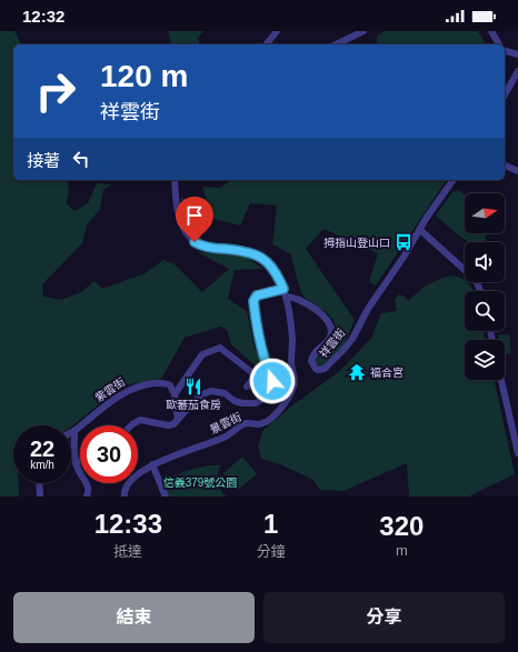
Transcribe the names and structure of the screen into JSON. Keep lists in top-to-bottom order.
{
  "streets": {
    "street": ["祥雲街", "紫雲街", "景雲街"]
  },
  "crossings": [
    ["祥雲街", "景雲街"]
  ],
  "parks": ["信義379號公園"],
  "places": {
    "bus stop": ["拇指山登山口"],
    "temple": ["福合宮"],
    "restaurant": ["歐蕃茄食房"]
  },
  "north": "right",
  "page": {
    "status": "12:32",
    "turn": ["120 m", "祥雲街"],
    "then": "接著",
    "speed": "22 km/h",
    "limit": "30",
    "eta": [
      "12:33",
      "抵達",
      "1",
      "分鐘",
      "320",
      "m"
    ],
    "buttons": ["結束", "分享"]
  }
}
